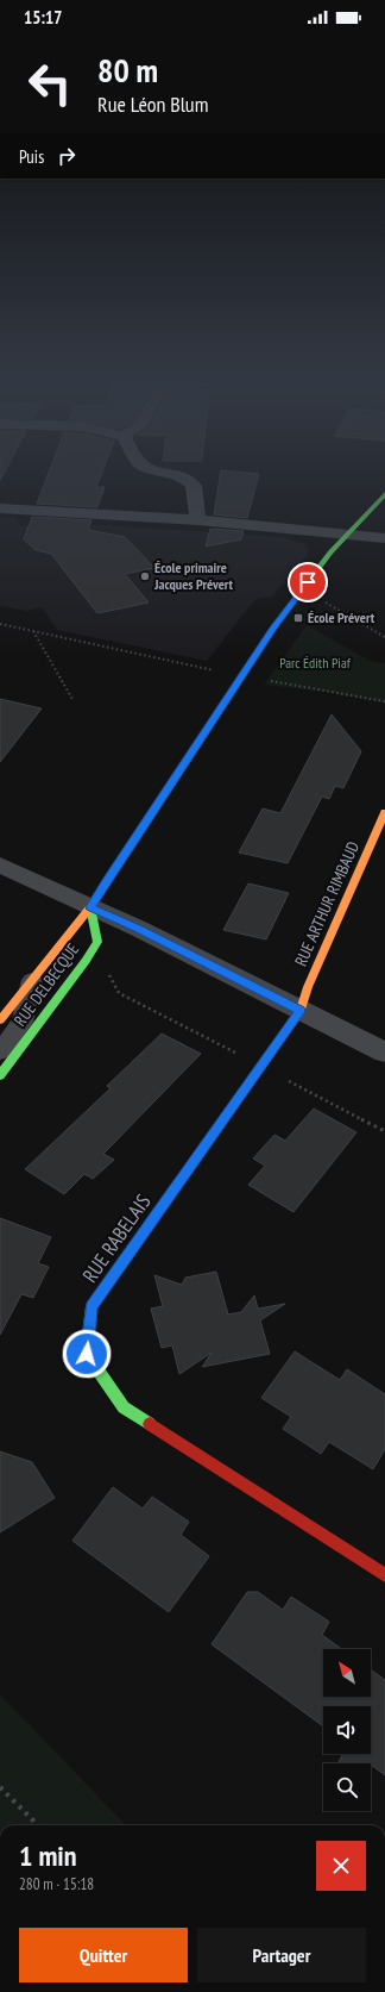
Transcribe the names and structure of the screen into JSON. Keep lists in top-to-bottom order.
{
  "streets": {
    "street": ["RUE ARTHUR RIMBAUD", "RUE DELBECQUE", "RUE RABELAIS"]
  },
  "crossings": [
    ["RUE ARTHUR RIMBAUD", "RUE RABELAIS"]
  ],
  "parks": ["Parc Édith Piaf"],
  "places": {
    "other": ["École primaire Jacques Prévert"],
    "transit": ["École Prévert"]
  },
  "north": "top left",
  "page": {
    "status": "15:17",
    "turn": ["80 m", "Rue Léon Blum"],
    "then": "Puis",
    "heading": ["1 min", "280 m · 15:18"],
    "buttons": ["Quitter", "Partager"]
  }
}
